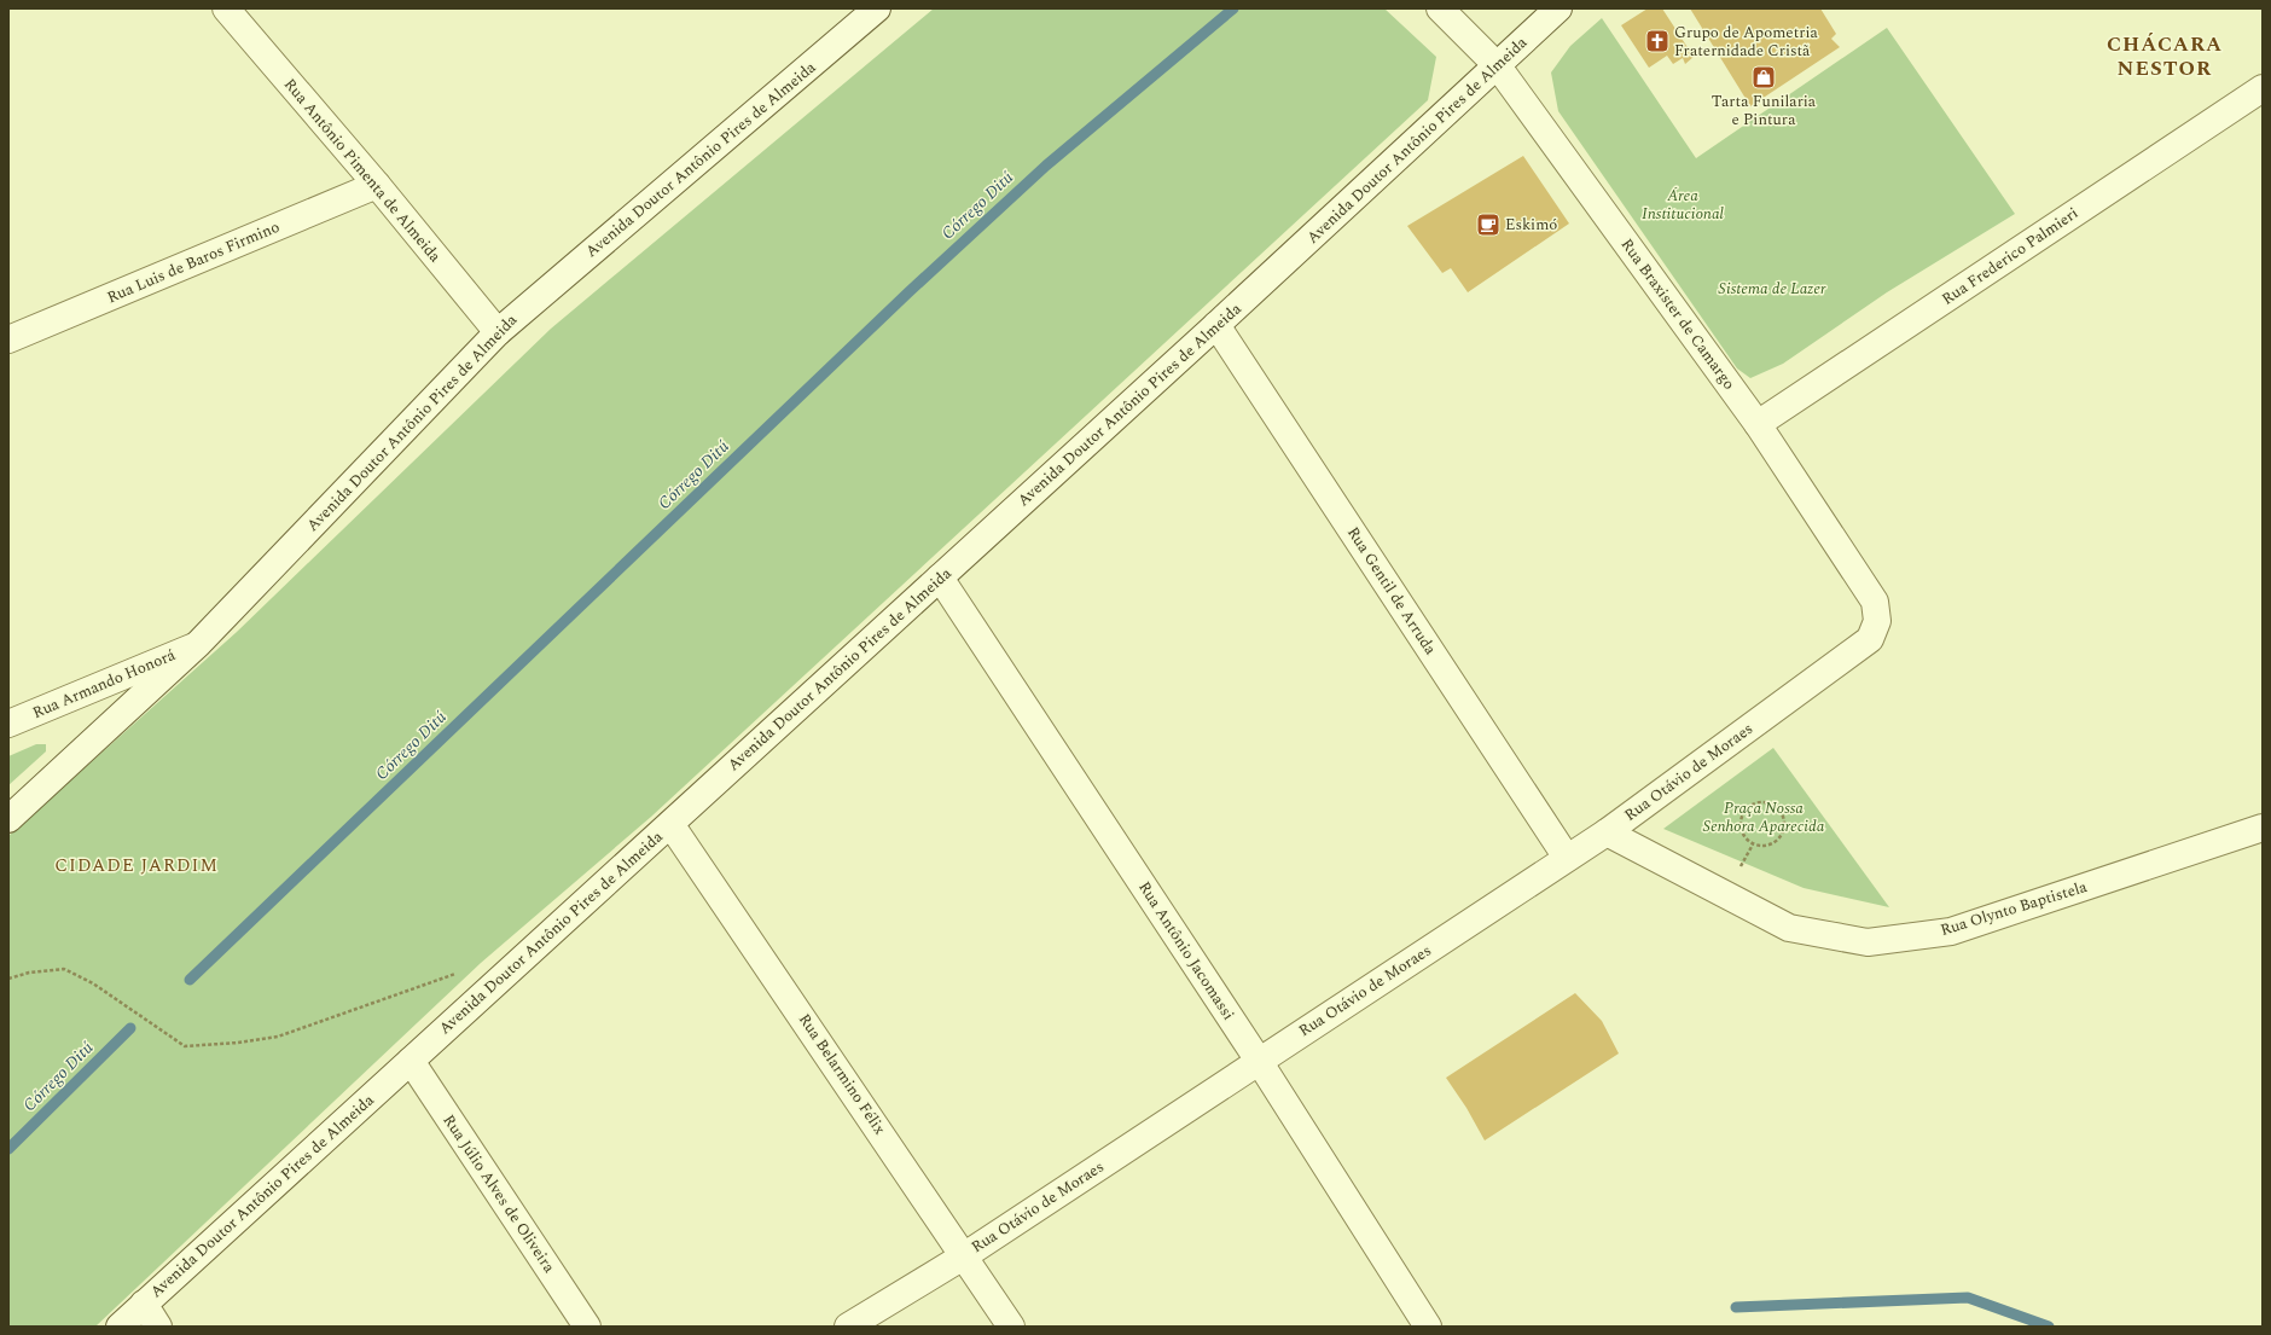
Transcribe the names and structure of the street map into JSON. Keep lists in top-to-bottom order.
{
  "streets": {
    "street": [
      "Avenida Doutor Antônio Pires de Almeida",
      "Rua Antônio Pimenta de Almeida",
      "Rua Frederico Palmieri",
      "Rua Luis de Baros Firmino",
      "Rua Braxister de Camargo",
      "Rua Gentil de Arruda",
      "Rua Armando Honorá",
      "Rua Otávio de Moraes",
      "Rua Olynto Baptistela",
      "Rua Antônio Jacomassi",
      "Rua Belarmino Félix",
      "Rua Júlio Alves de Oliveira"
    ]
  },
  "crossings": [
    ["Avenida Doutor Antônio Pires de Almeida", "Rua Antônio Pimenta de Almeida"],
    ["Avenida Doutor Antônio Pires de Almeida", "Rua Braxister de Camargo"],
    ["Avenida Doutor Antônio Pires de Almeida", "Rua Gentil de Arruda"],
    ["Avenida Doutor Antônio Pires de Almeida", "Rua Armando Honorá"],
    ["Avenida Doutor Antônio Pires de Almeida", "Rua Antônio Jacomassi"],
    ["Avenida Doutor Antônio Pires de Almeida", "Rua Belarmino Félix"],
    ["Avenida Doutor Antônio Pires de Almeida", "Rua Júlio Alves de Oliveira"],
    ["Rua Antônio Pimenta de Almeida", "Rua Luis de Baros Firmino"],
    ["Rua Frederico Palmieri", "Rua Braxister de Camargo"],
    ["Rua Braxister de Camargo", "Rua Otávio de Moraes"],
    ["Rua Gentil de Arruda", "Rua Otávio de Moraes"],
    ["Rua Otávio de Moraes", "Rua Olynto Baptistela"],
    ["Rua Otávio de Moraes", "Rua Antônio Jacomassi"],
    ["Rua Otávio de Moraes", "Rua Belarmino Félix"]
  ],
  "districts": ["CHÁCARA NESTOR", "CIDADE JARDIM"],
  "water": ["Córrego Ditú"],
  "parks": ["Área Institucional", "Sistema de Lazer", "Praça Nossa Senhora Aparecida"],
  "places": {
    "church": ["Grupo de Apometria Fraternidade Cristã"],
    "shop": ["Tarta Funilaria e Pintura"],
    "cafe": ["Eskimó"]
  }
}
